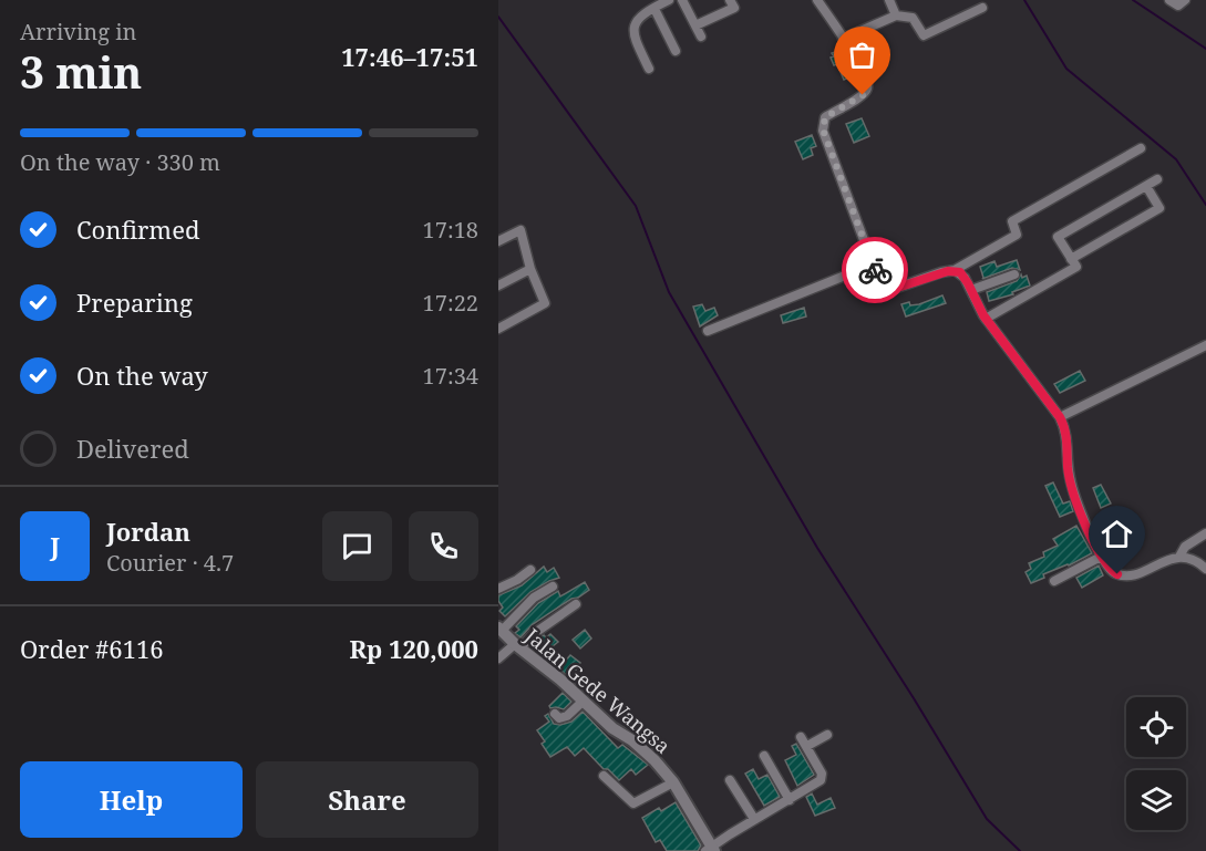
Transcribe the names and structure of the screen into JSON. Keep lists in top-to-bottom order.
{
  "streets": {
    "street": ["Jalan Gede Wangsa"]
  },
  "page": {
    "heading": ["3 min", "Arriving in", "17:46–17:51"],
    "panel": [
      "Jordan",
      "Courier · 4.7",
      "Order #6116",
      "Rp 120,000"
    ],
    "bar": "On the way · 330 m",
    "list": [
      ["Confirmed", "17:18"],
      ["Preparing", "17:22"],
      ["On the way", "17:34"],
      "Delivered"
    ],
    "round": "J",
    "buttons": ["Help", "Share"]
  }
}
